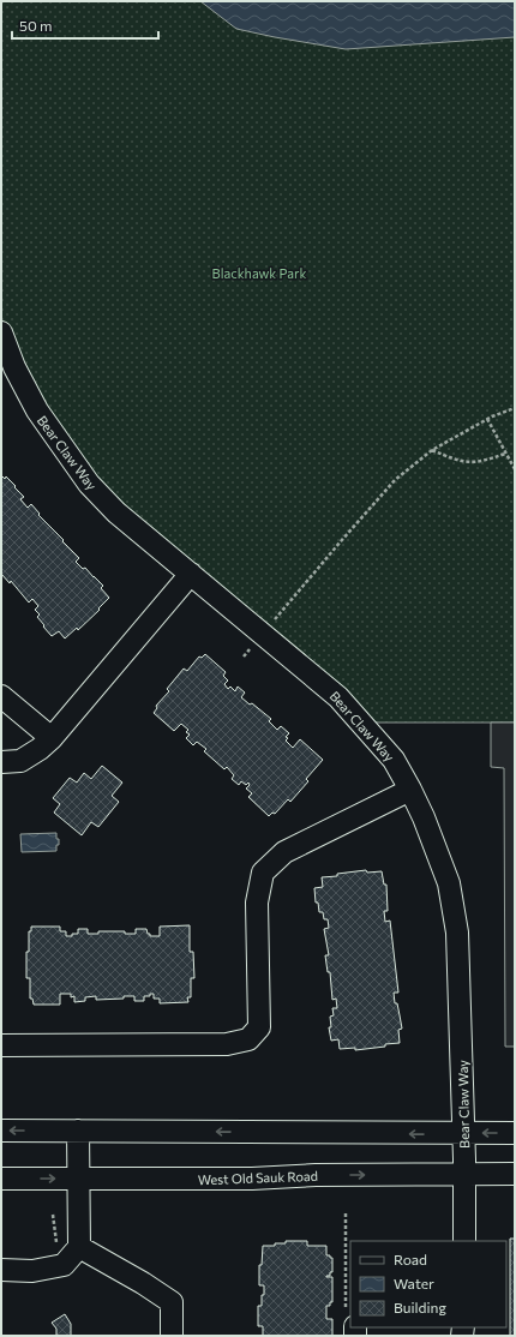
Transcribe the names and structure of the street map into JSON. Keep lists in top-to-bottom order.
{
  "streets": {
    "street": ["Bear Claw Way", "West Old Sauk Road"]
  },
  "crossings": [
    ["Bear Claw Way", "West Old Sauk Road"]
  ],
  "parks": ["Blackhawk Park"],
  "legend": ["Road", "Water", "Building"],
  "scale_bar": "50 m"
}
